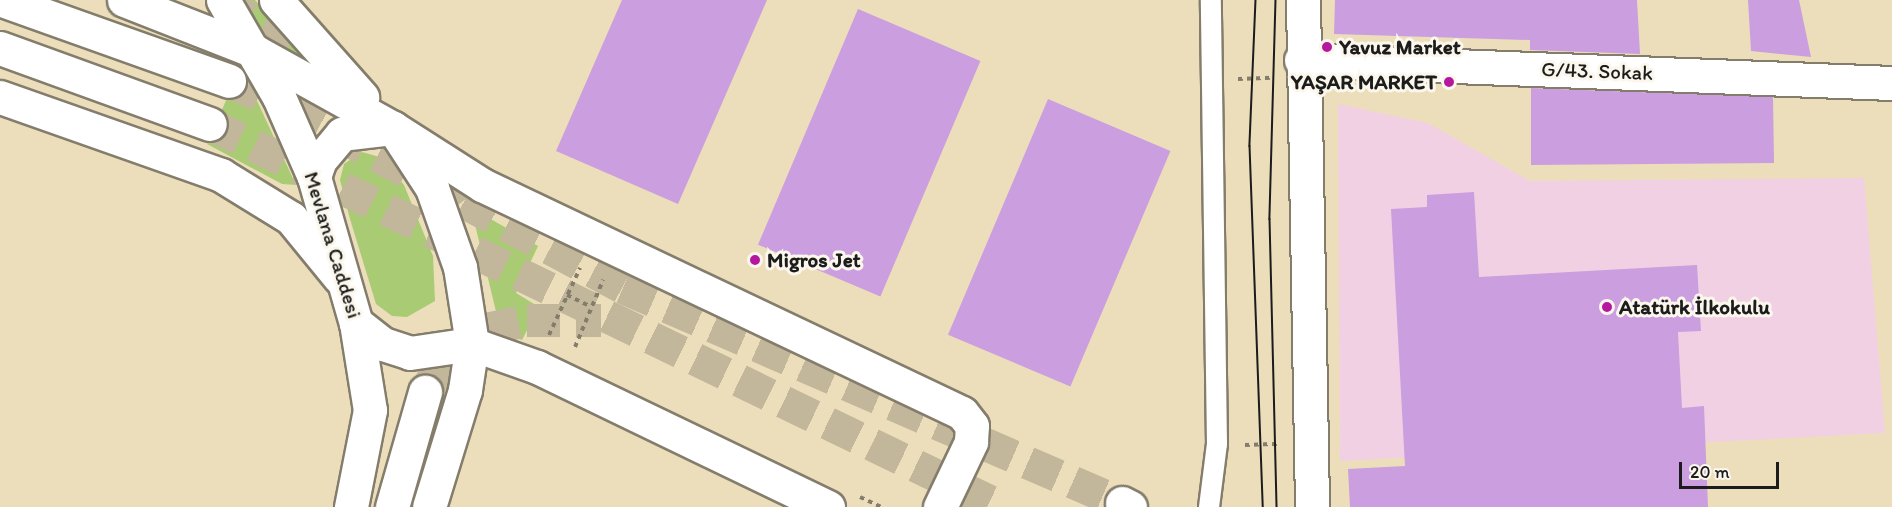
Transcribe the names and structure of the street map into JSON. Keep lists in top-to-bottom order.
{
  "streets": {
    "main road": ["G/43. Sokak", "Mevlana Caddesi"]
  },
  "places": [
    "Yavuz Market",
    "YAŞAR MARKET",
    "Migros Jet",
    "Atatürk İlkokulu"
  ],
  "scale_bar": "20 m"
}
